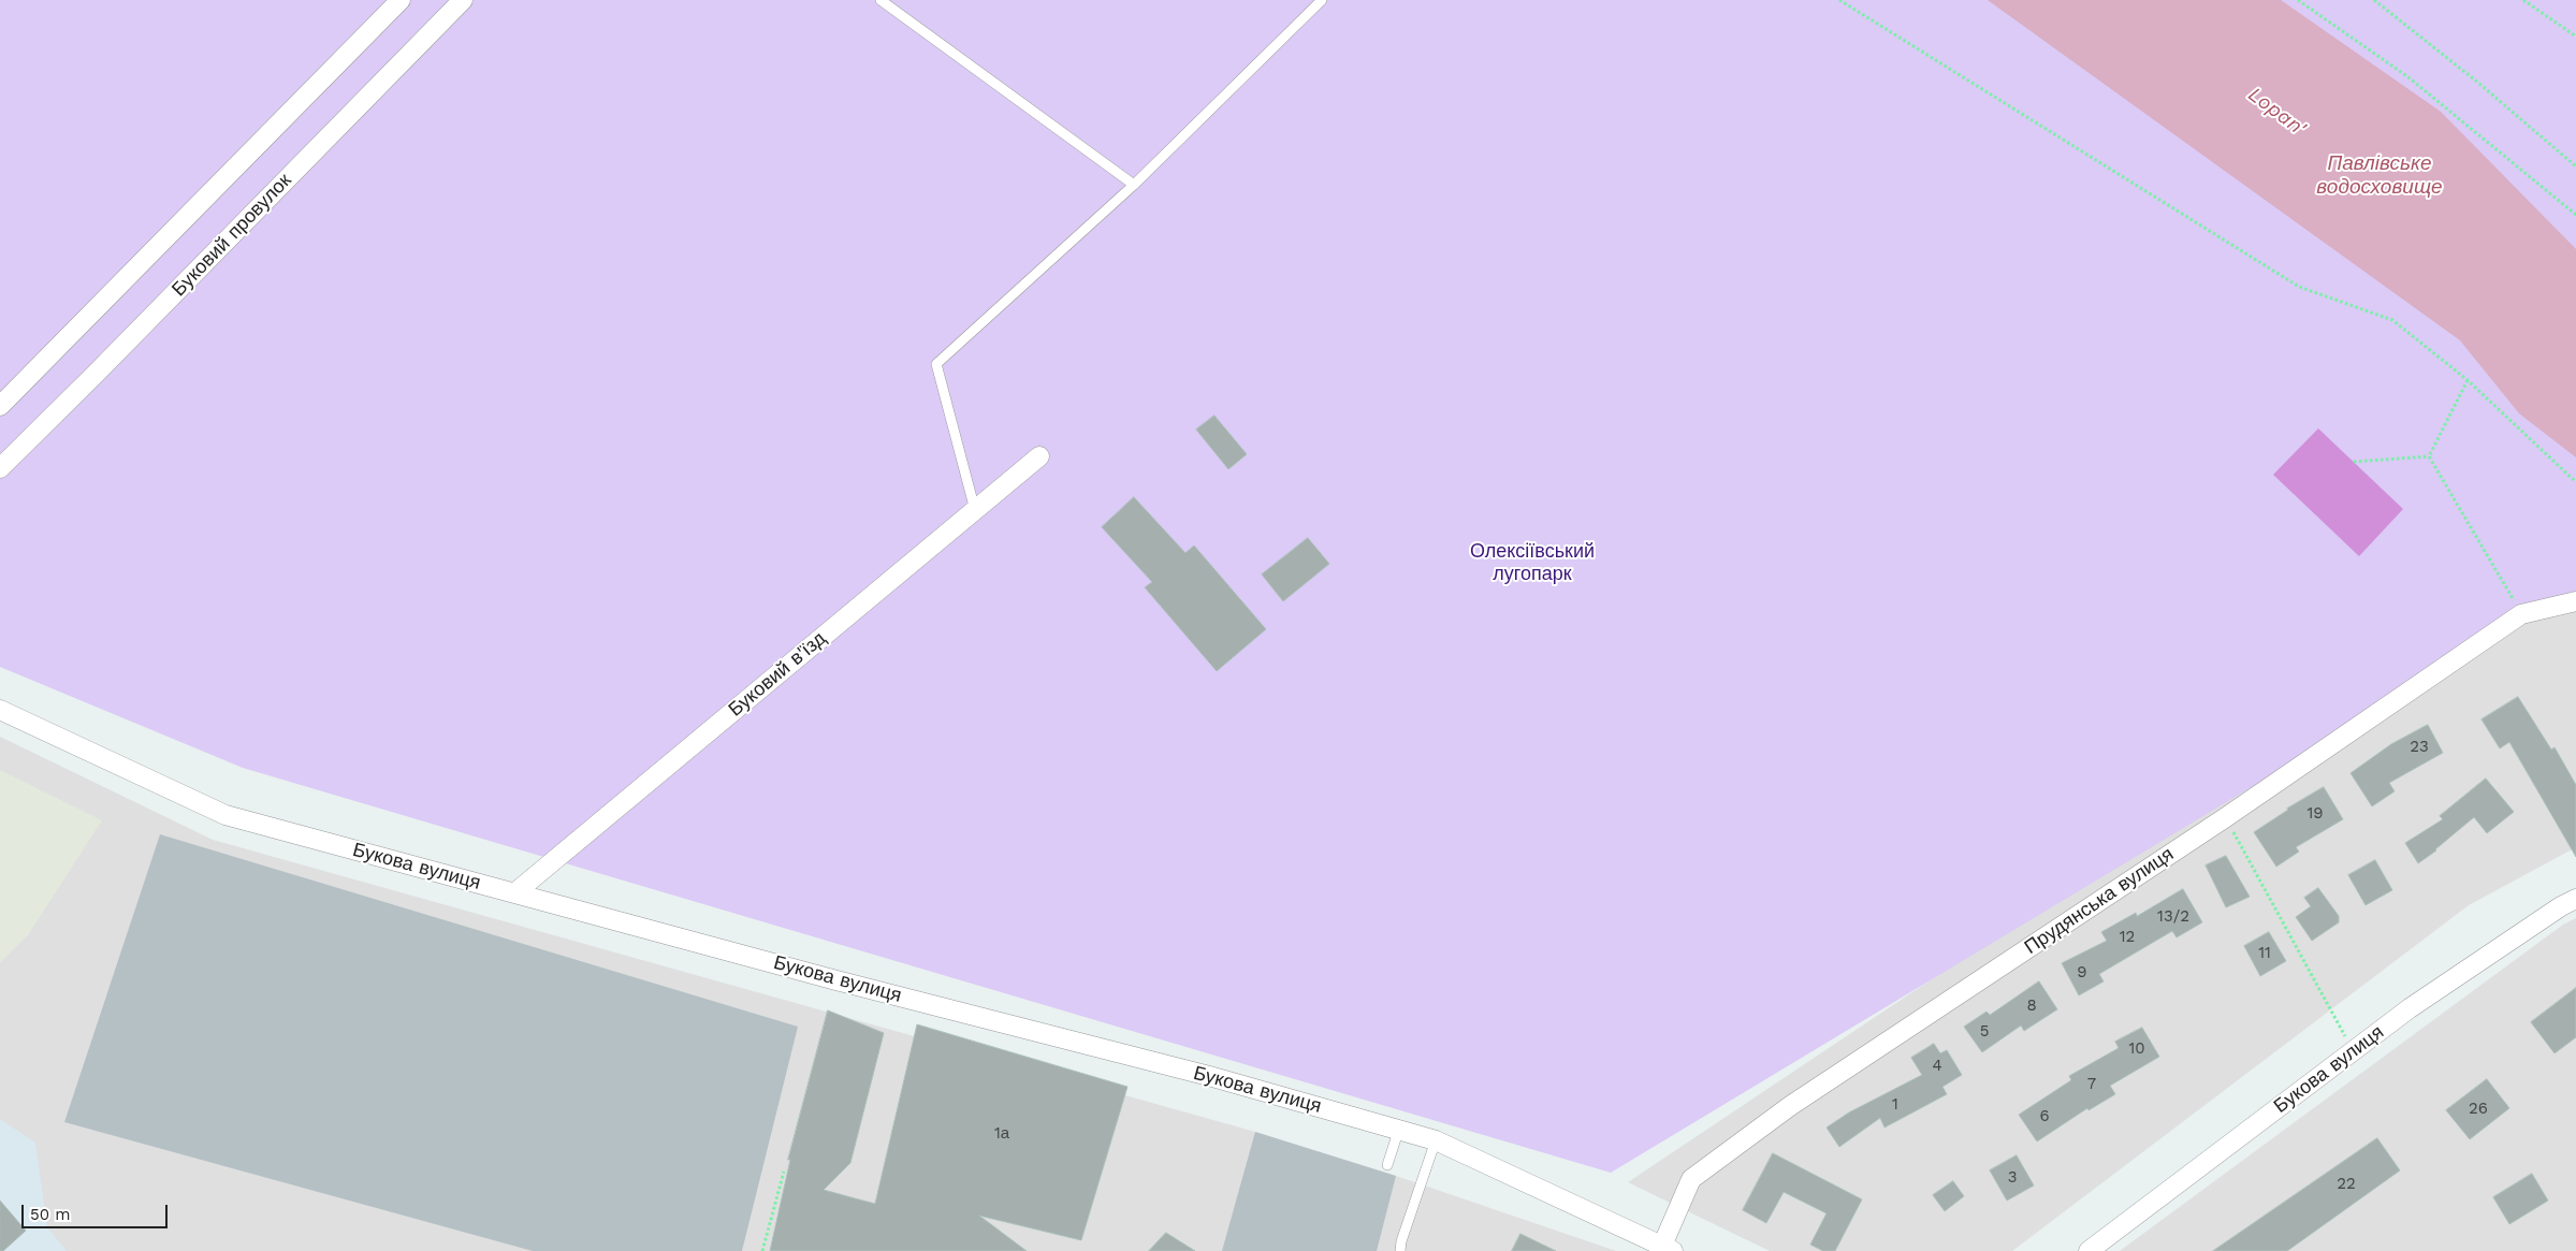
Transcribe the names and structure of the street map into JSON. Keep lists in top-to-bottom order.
{
  "streets": {
    "street": [
      "Буковий провулок",
      "Буковий в'їзд",
      "Букова вулиця",
      "Прудянська вулиця"
    ]
  },
  "crossings": [
    ["Буковий в'їзд", "Букова вулиця"],
    ["Букова вулиця", "Прудянська вулиця"]
  ],
  "water": ["Lopan'", "Павлівське водосховище"],
  "parks": ["Олексіївський лугопарк"],
  "house_numbers": [
    "23",
    "19",
    "13/2",
    "12",
    "11",
    "9",
    "8",
    "5",
    "10",
    "4",
    "7",
    "1",
    "26",
    "6",
    "1а",
    "3",
    "22"
  ],
  "scale_bar": "50 m"
}
